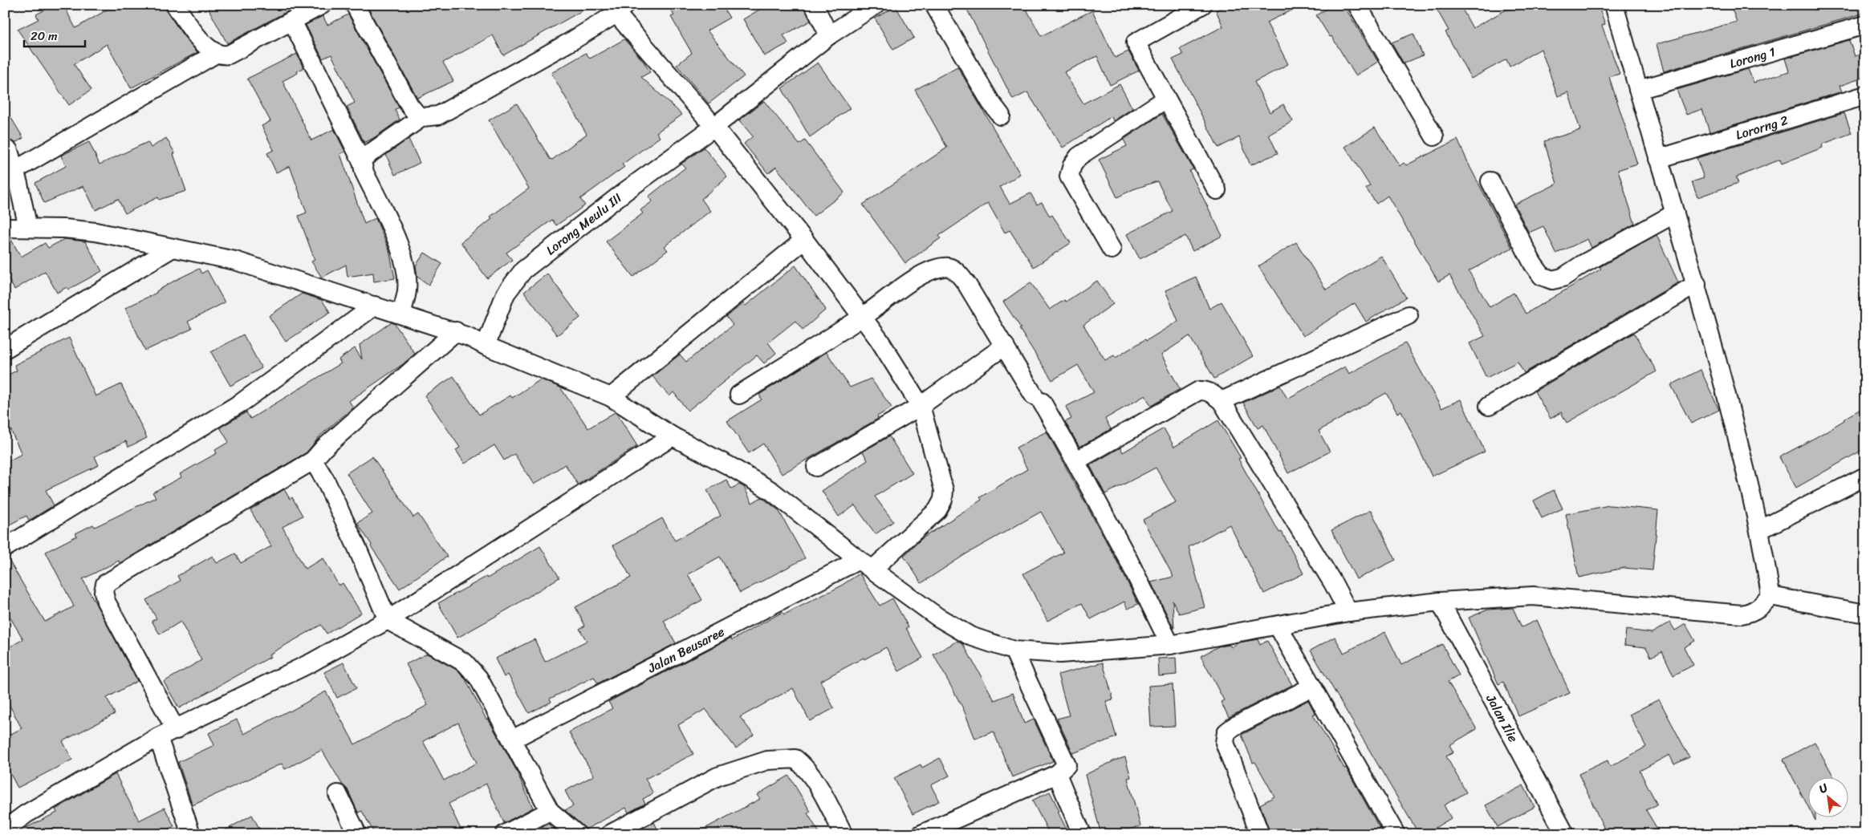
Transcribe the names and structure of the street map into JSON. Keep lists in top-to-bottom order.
{
  "streets": {
    "street": [
      "Lorong 1",
      "Lororng 2",
      "Lorong Meulu III",
      "Jalan Beusaree",
      "Jalan Ilie"
    ]
  },
  "crossings": [
    ["Lorong Meulu III", "Jalan Beusaree"]
  ],
  "scale_bar": "20 m",
  "north": "top left"
}
